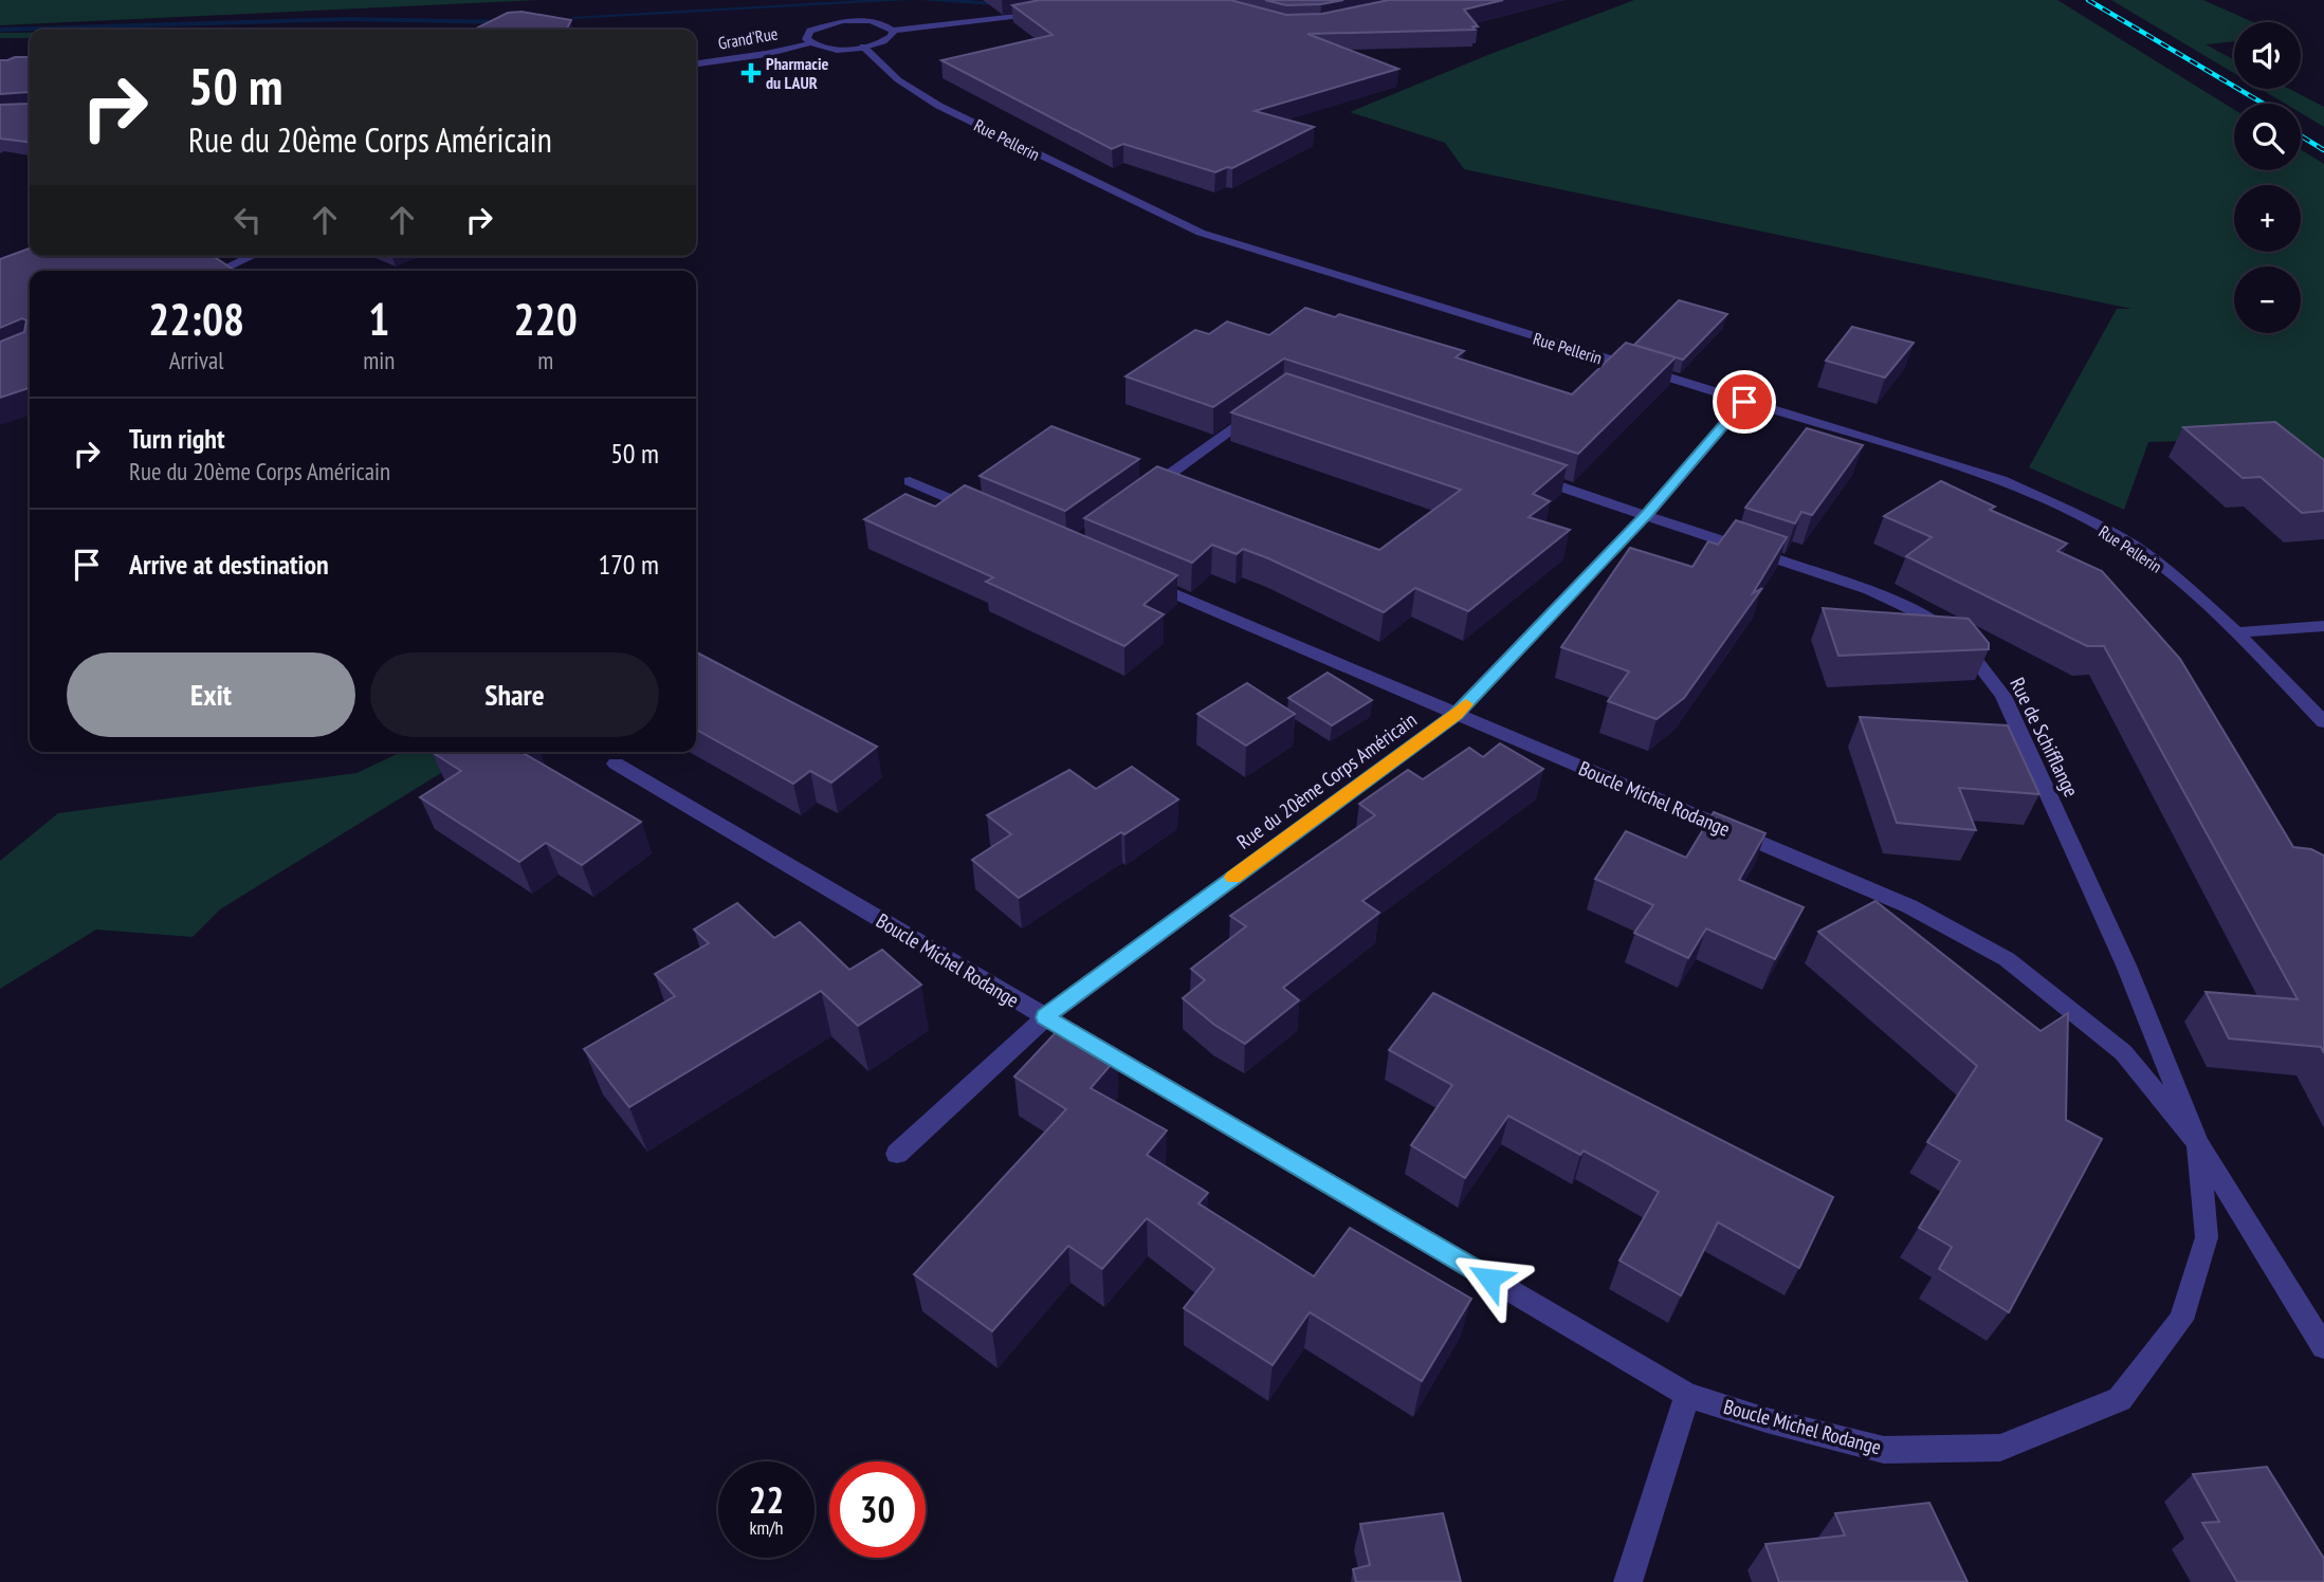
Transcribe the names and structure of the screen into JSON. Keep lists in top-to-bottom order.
{
  "streets": {
    "street": [
      "Grand'Rue",
      "Rue Pellerin",
      "Rue de Schifflange",
      "Rue du 20ème Corps Américain",
      "Boucle Michel Rodange"
    ]
  },
  "crossings": [
    ["Grand'Rue", "Rue Pellerin"],
    ["Rue Pellerin", "Rue du 20ème Corps Américain"],
    ["Rue de Schifflange", "Rue du 20ème Corps Américain"],
    ["Rue de Schifflange", "Boucle Michel Rodange"],
    ["Rue du 20ème Corps Américain", "Boucle Michel Rodange"]
  ],
  "places": {
    "health": ["Pharmacie du LAUR"]
  },
  "page": {
    "map_buttons": ["+", "−"],
    "turn": ["50 m", "Rue du 20ème Corps Américain"],
    "eta": [
      "22:08",
      "Arrival",
      "1",
      "min",
      "220",
      "m"
    ],
    "list": [
      {
        "name": "Turn right",
        "note": "Rue du 20ème Corps Américain",
        "value": "50 m"
      },
      {
        "name": "Arrive at destination",
        "value": "170 m"
      }
    ],
    "buttons": ["Exit", "Share"],
    "speed": "22 km/h",
    "limit": "30"
  }
}
